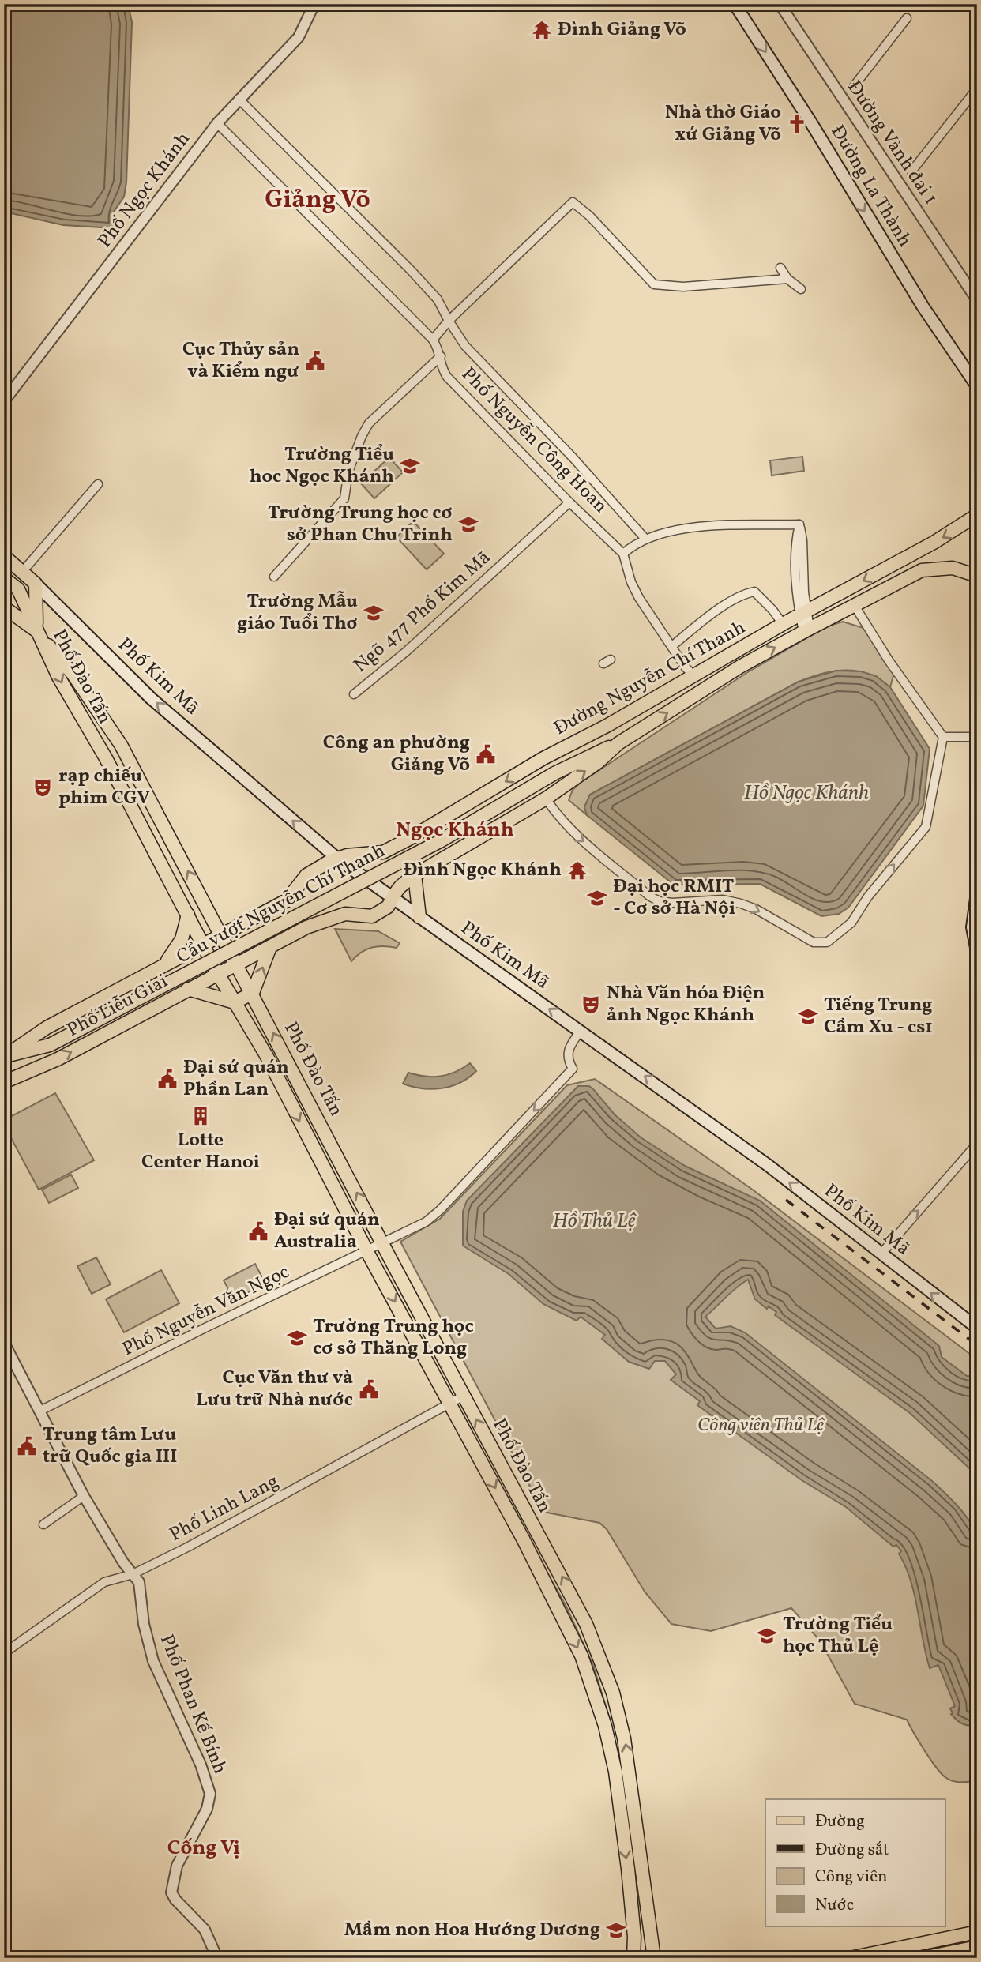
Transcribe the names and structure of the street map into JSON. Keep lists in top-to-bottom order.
{
  "streets": {
    "main road": [
      "Đường La Thành",
      "Phố Đào Tấn",
      "Phố Kim Mã",
      "Đường Nguyễn Chí Thanh",
      "Cầu vượt Nguyễn Chí Thanh",
      "Phố Liễu Giai"
    ],
    "street": [
      "Đường Vành đai 1",
      "Phố Ngọc Khánh",
      "Phố Nguyễn Công Hoan",
      "Ngõ 477 Phố Kim Mã",
      "Phố Nguyễn Văn Ngọc",
      "Phố Linh Lang",
      "Phố Phan Kế Bính"
    ]
  },
  "crossings": [
    ["Phố Ngọc Khánh", "Phố Nguyễn Công Hoan"],
    ["Phố Nguyễn Công Hoan", "Ngõ 477 Phố Kim Mã"],
    ["Phố Nguyễn Công Hoan", "Đường Nguyễn Chí Thanh"],
    ["Phố Đào Tấn", "Phố Liễu Giai"],
    ["Phố Đào Tấn", "Phố Nguyễn Văn Ngọc"],
    ["Phố Đào Tấn", "Phố Linh Lang"],
    ["Phố Kim Mã", "Đường Nguyễn Chí Thanh"],
    ["Phố Kim Mã", "Phố Liễu Giai"],
    ["Phố Kim Mã", "Phố Nguyễn Văn Ngọc"],
    ["Đường Nguyễn Chí Thanh", "Cầu vượt Nguyễn Chí Thanh"],
    ["Đường Nguyễn Chí Thanh", "Phố Liễu Giai"],
    ["Cầu vượt Nguyễn Chí Thanh", "Phố Liễu Giai"],
    ["Phố Nguyễn Văn Ngọc", "Phố Phan Kế Bính"],
    ["Phố Linh Lang", "Phố Phan Kế Bính"]
  ],
  "one_way": ["Đường La Thành", "Phố Kim Mã", "Phố Nguyễn Văn Ngọc"],
  "districts": ["Giảng Võ", "Ngọc Khánh", "Cống Vị"],
  "water": ["Hồ Ngọc Khánh", "Hồ Thủ Lệ"],
  "parks": ["Công viên Thủ Lệ"],
  "places": {
    "temple": ["Đình Giảng Võ", "Đình Ngọc Khánh"],
    "church": ["Nhà thờ Giáo xứ Giảng Võ"],
    "public building": [
      "Cục Thủy sản và Kiểm ngư",
      "Công an phường Giảng Võ",
      "Đại sứ quán Phần Lan",
      "Đại sứ quán Australia",
      "Cục Văn thư và Lưu trữ Nhà nước",
      "Trung tâm Lưu trữ Quốc gia III"
    ],
    "school or university": [
      "Trường Tiểu hoc Ngọc Khánh",
      "Trường Trung học cơ sở Phan Chu Trinh",
      "Trường Mẫu giáo Tuổi Thơ",
      "Đại học RMIT - Cơ sở Hà Nội",
      "Tiếng Trung Cầm Xu - cs1",
      "Trường Trung học cơ sở Thăng Long",
      "Trường Tiểu học Thủ Lệ",
      "Mầm non Hoa Hướng Dương"
    ],
    "theatre": ["rạp chiếu phim CGV", "Nhà Văn hóa Điện ảnh Ngọc Khánh"],
    "building": ["Lotte Center Hanoi"]
  },
  "legend": [
    "Đường",
    "Đường sắt",
    "Công viên",
    "Nước"
  ]
}
